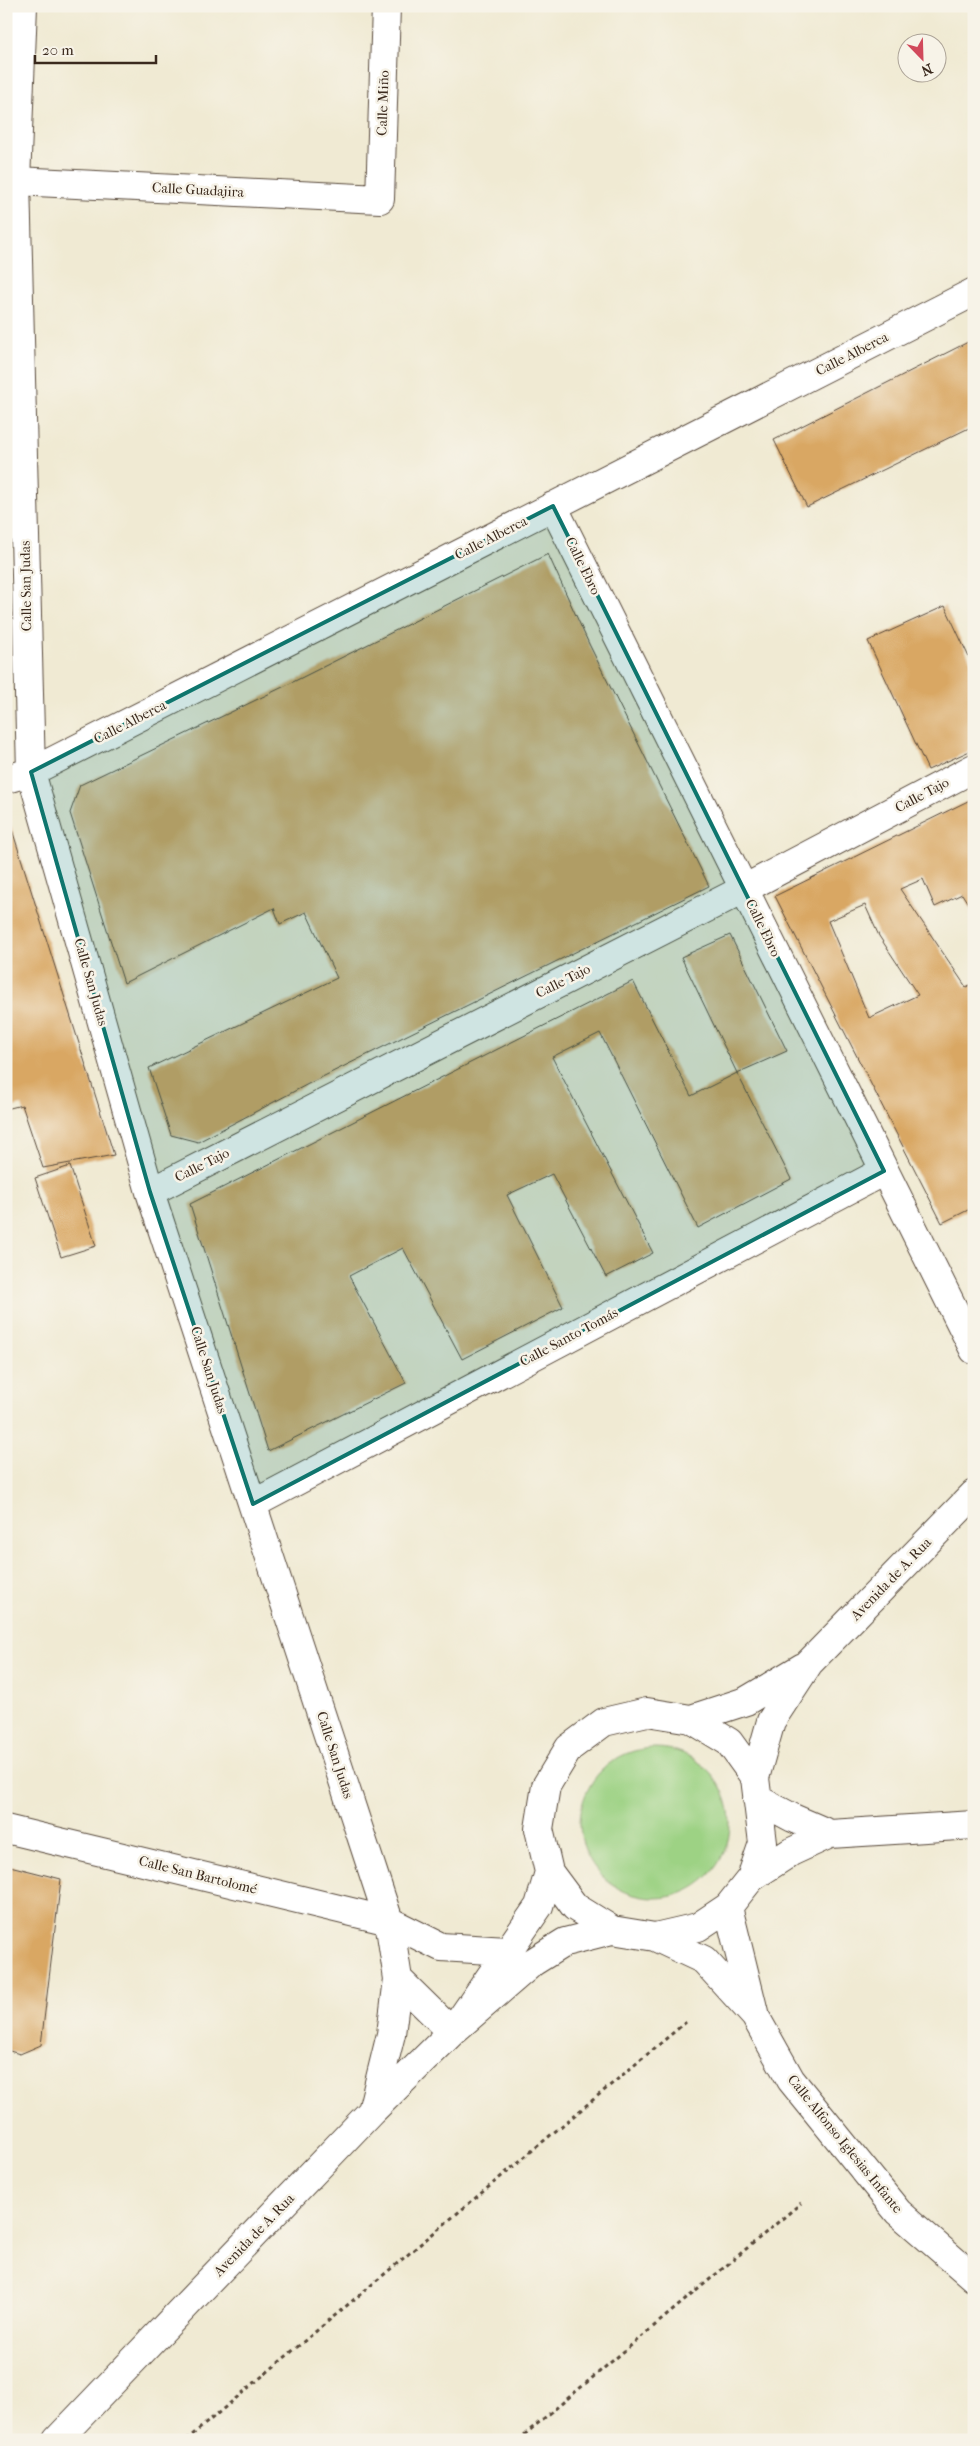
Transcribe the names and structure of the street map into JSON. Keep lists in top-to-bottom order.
{
  "streets": {
    "street": [
      "Calle Miño",
      "Calle Guadajira",
      "Calle Alberca",
      "Calle Ebro",
      "Calle San Judas",
      "Calle Tajo",
      "Calle Santo Tomás",
      "Avenida de A. Rua",
      "Calle San Bartolomé",
      "Calle Alfonso Iglesias Infante"
    ]
  },
  "crossings": [
    ["Calle Miño", "Calle Guadajira"],
    ["Calle Guadajira", "Calle San Judas"],
    ["Calle Alberca", "Calle Ebro"],
    ["Calle Alberca", "Calle San Judas"],
    ["Calle Ebro", "Calle Tajo"],
    ["Calle Ebro", "Calle Santo Tomás"],
    ["Calle San Judas", "Calle Tajo"],
    ["Calle San Judas", "Calle Santo Tomás"],
    ["Calle San Judas", "Avenida de A. Rua"],
    ["Calle San Judas", "Calle San Bartolomé"]
  ],
  "scale_bar": "20 m",
  "north": "bottom right"
}
